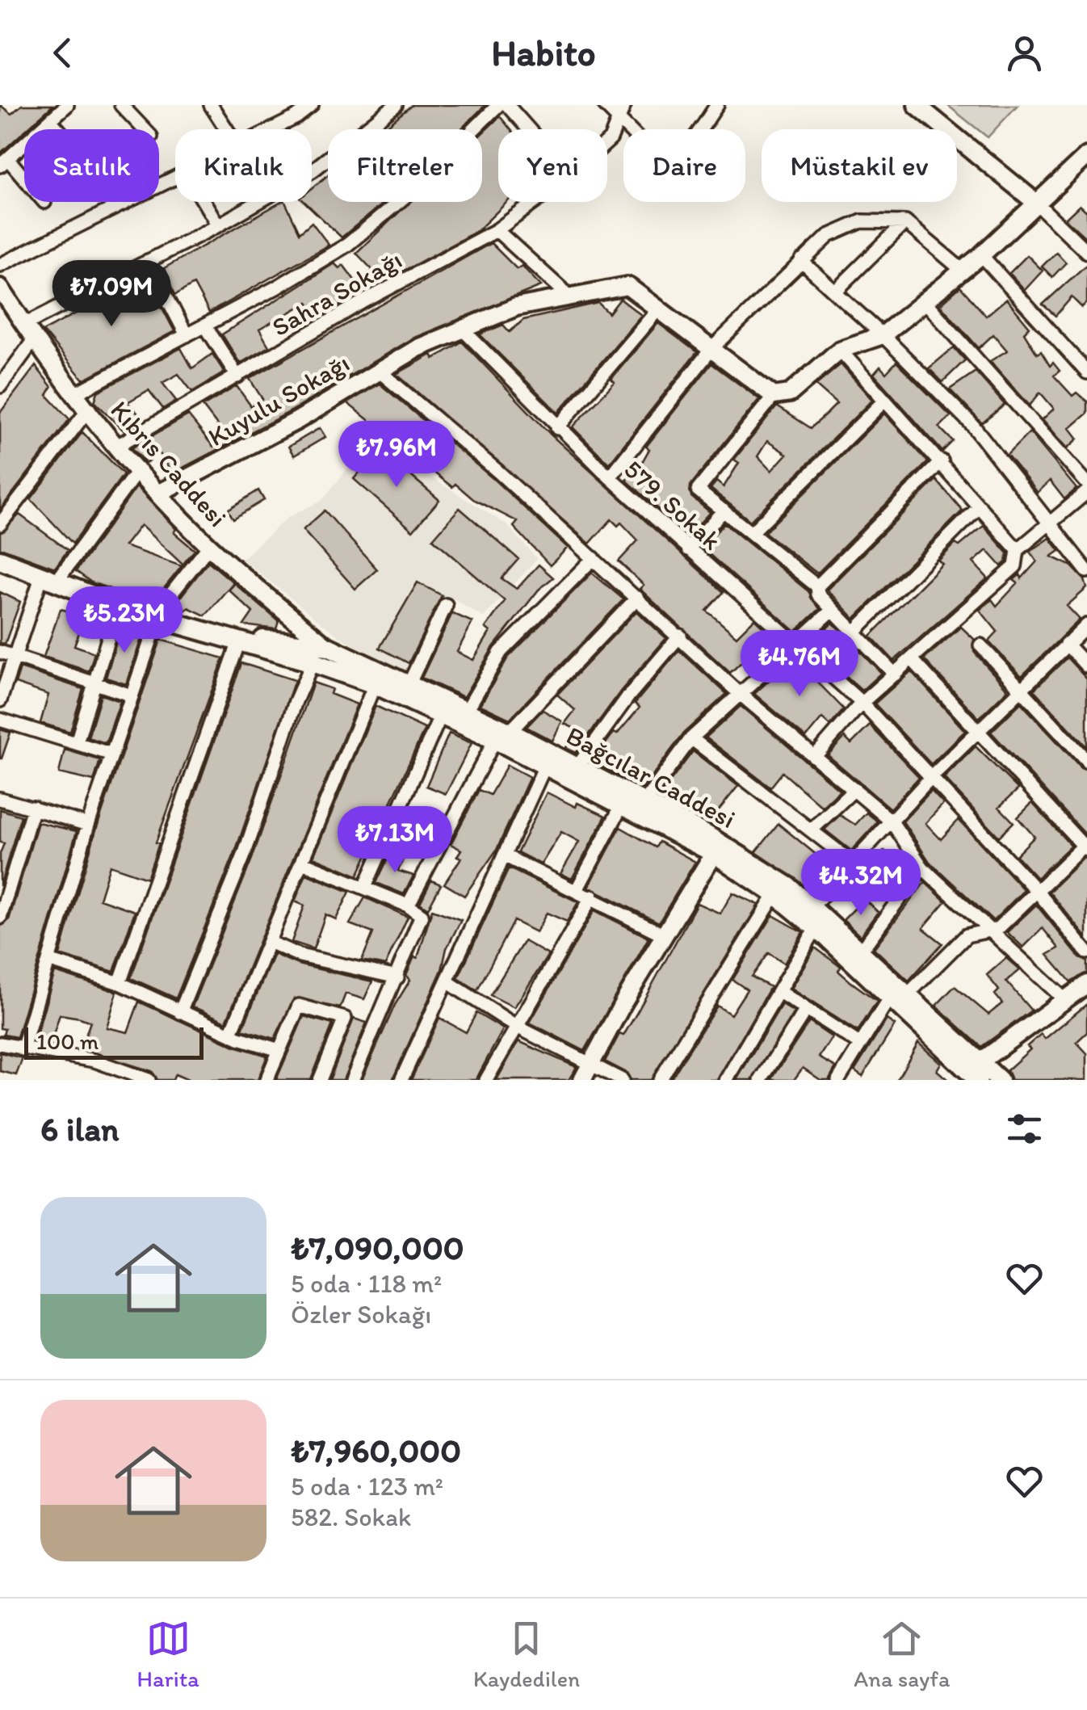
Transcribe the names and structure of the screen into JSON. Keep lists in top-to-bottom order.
{
  "streets": {
    "main road": ["Bağcılar Caddesi"],
    "street": [
      "Sahra Sokağı",
      "Kuyulu Sokağı",
      "Kıbrıs Caddesi",
      "579. Sokak"
    ]
  },
  "crossings": [
    ["Sahra Sokağı", "Kıbrıs Caddesi"],
    ["Kuyulu Sokağı", "Kıbrıs Caddesi"],
    ["Kuyulu Sokağı", "579. Sokak"],
    ["Kıbrıs Caddesi", "Bağcılar Caddesi"]
  ],
  "scale_bar": "100 m",
  "page": {
    "header": "Habito",
    "chip": [
      "Satılık",
      "Kiralık",
      "Filtreler",
      "Yeni",
      "Daire",
      "Müstakil ev"
    ],
    "price": [
      "₺7.09M",
      "₺7.96M",
      "₺5.23M",
      "₺4.76M",
      "₺7.13M",
      "₺4.32M"
    ],
    "scale": "100 m",
    "heading": "6 ilan",
    "list": [
      {
        "name": "₺7,090,000",
        "note": "5 oda · 118 m² · Özler Sokağı"
      },
      {
        "name": "₺7,960,000",
        "note": "5 oda · 123 m² · 582. Sokak"
      }
    ],
    "tabs": ["Harita", "Kaydedilen", "Ana sayfa"]
  }
}
